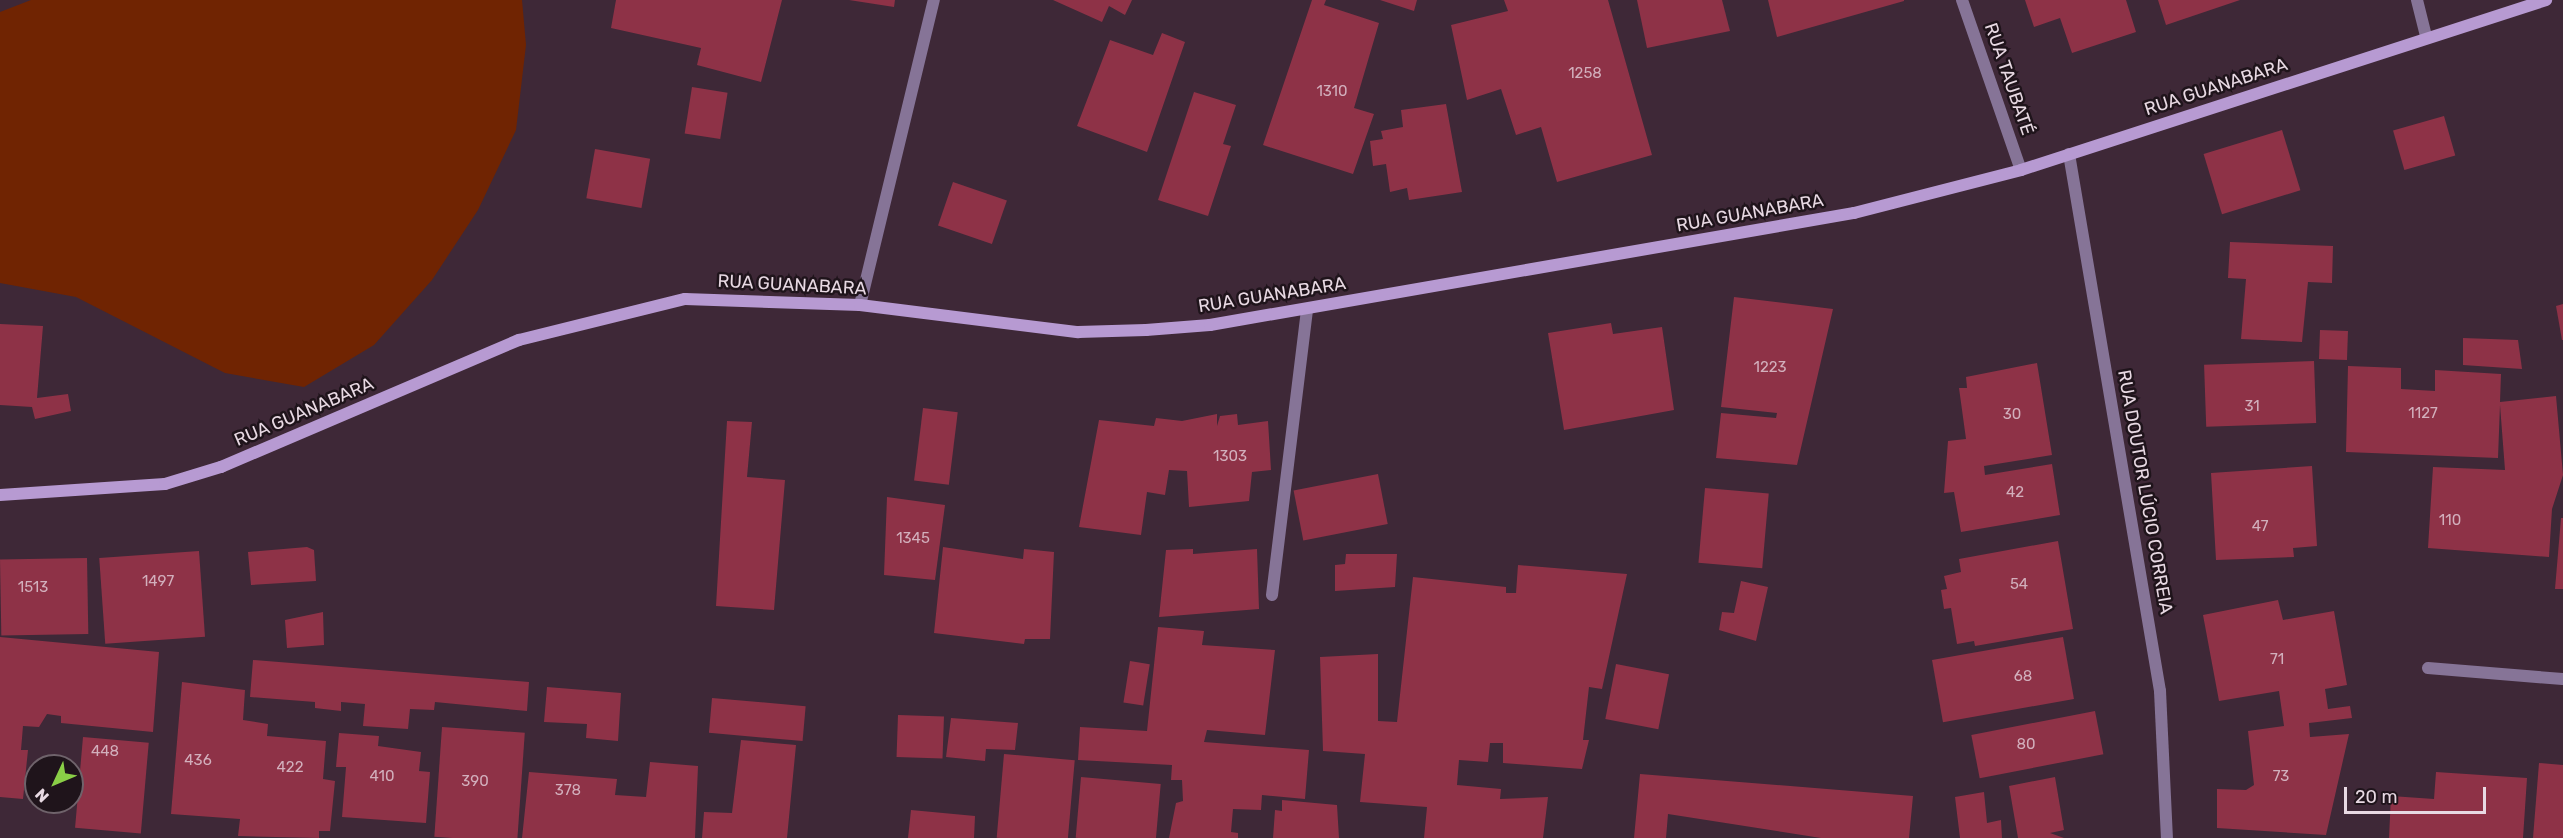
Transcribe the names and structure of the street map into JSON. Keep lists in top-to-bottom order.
{
  "streets": {
    "main road": ["RUA GUANABARA"],
    "street": ["RUA TAUBATÉ", "RUA DOUTOR LÚCIO CORREIA"]
  },
  "crossings": [
    ["RUA TAUBATÉ", "RUA GUANABARA"],
    ["RUA GUANABARA", "RUA DOUTOR LÚCIO CORREIA"]
  ],
  "house_numbers": [
    "1258",
    "1310",
    "1223",
    "31",
    "1127",
    "30",
    "1303",
    "42",
    "110",
    "47",
    "1345",
    "1497",
    "54",
    "1513",
    "71",
    "68",
    "80",
    "448",
    "436",
    "422",
    "410",
    "73",
    "390",
    "378"
  ],
  "scale_bar": "20 m",
  "north": "bottom left"
}
